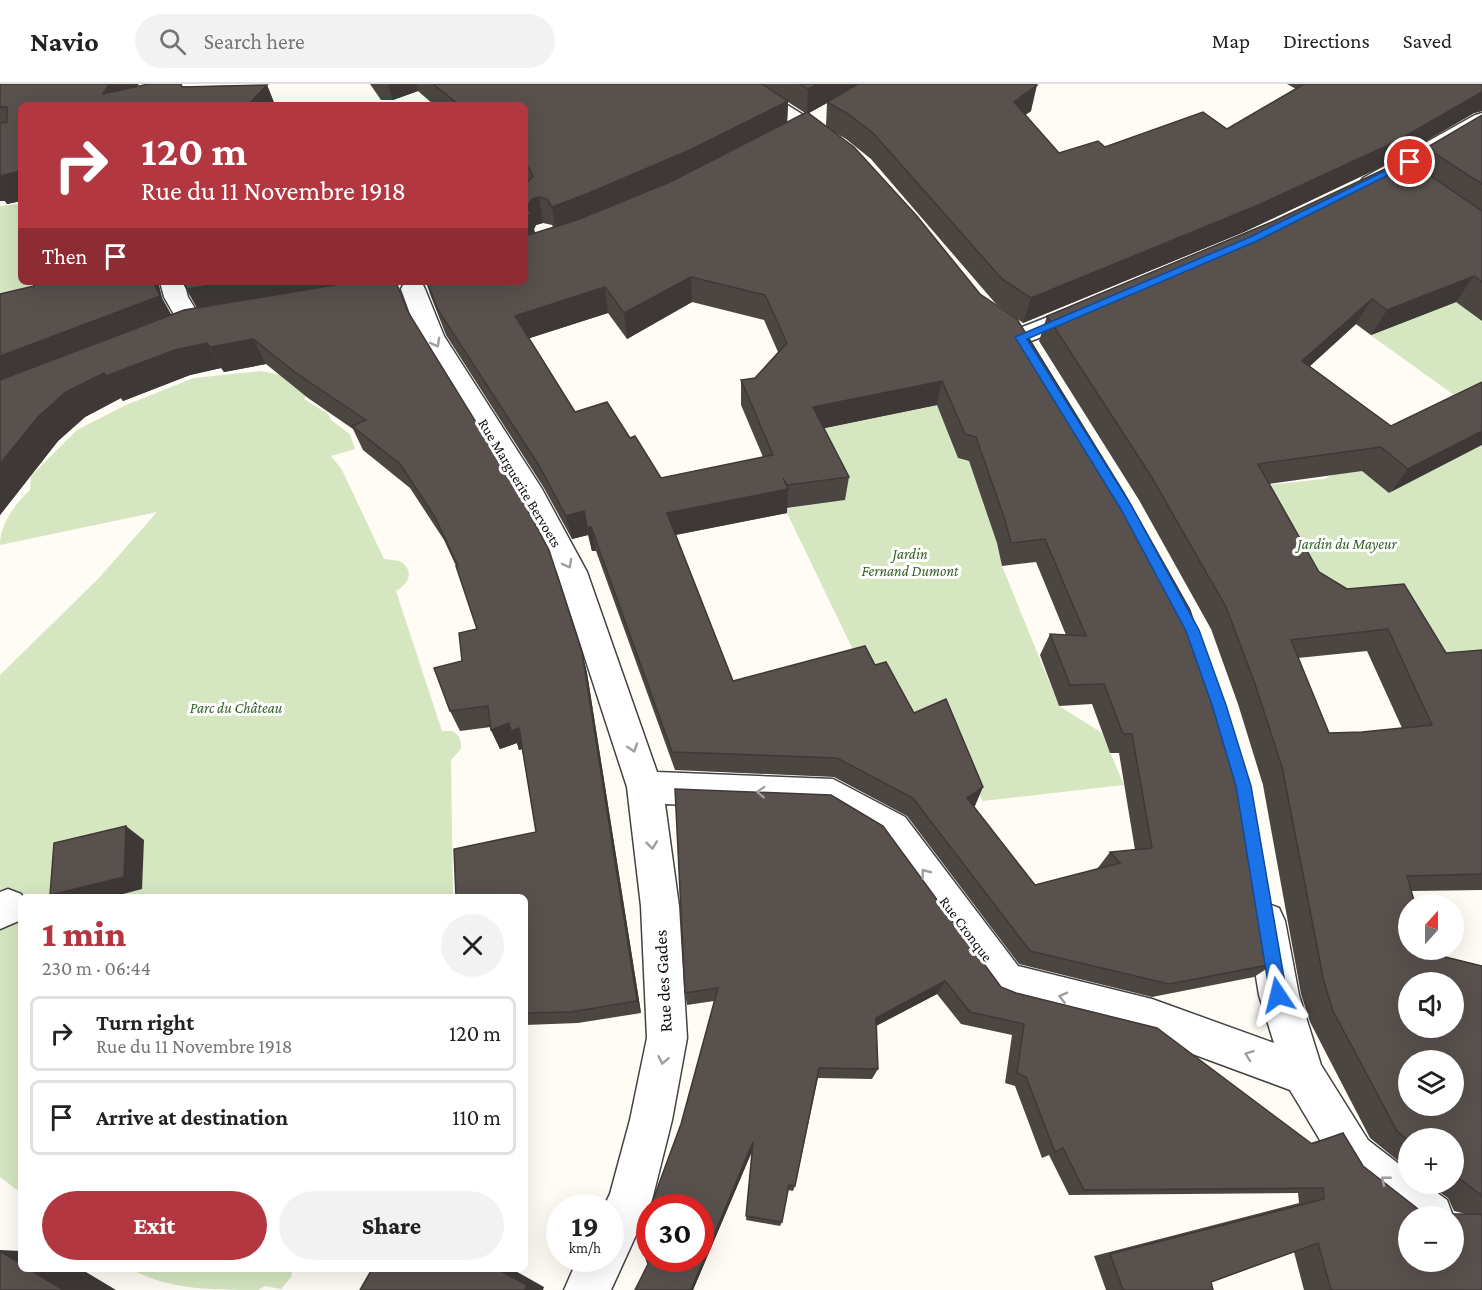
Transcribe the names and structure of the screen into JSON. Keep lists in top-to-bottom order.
{
  "streets": {
    "street": ["Rue Marguerite Bervoets", "Rue Cronque", "Rue des Gades"]
  },
  "crossings": [
    ["Rue Marguerite Bervoets", "Rue Cronque"],
    ["Rue Marguerite Bervoets", "Rue des Gades"],
    ["Rue Cronque", "Rue des Gades"]
  ],
  "one_way": ["Rue Marguerite Bervoets", "Rue Cronque", "Rue des Gades"],
  "parks": ["Jardin du Mayeur", "Jardin Fernand Dumont", "Parc du Château"],
  "north": "top",
  "page": {
    "header": "Navio",
    "search": "Search here",
    "nav": ["Map", "Directions", "Saved"],
    "turn": ["120 m", "Rue du 11 Novembre 1918"],
    "then": "Then",
    "map_buttons": ["+", "−"],
    "heading": ["1 min", "230 m · 06:44"],
    "list": [
      {
        "name": "Turn right",
        "note": "Rue du 11 Novembre 1918",
        "value": "120 m"
      },
      {
        "name": "Arrive at destination",
        "value": "110 m"
      }
    ],
    "buttons": ["Exit", "Share"],
    "speed": "19 km/h",
    "limit": "30"
  }
}
